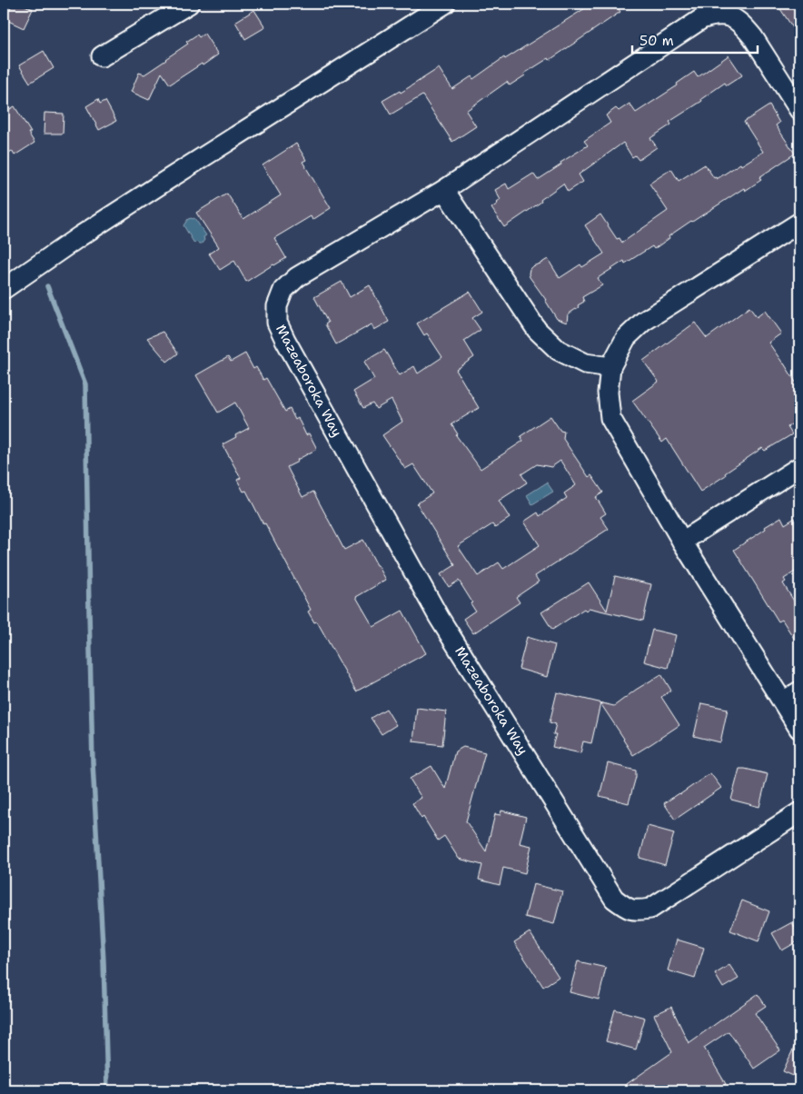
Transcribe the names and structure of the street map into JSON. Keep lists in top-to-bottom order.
{
  "streets": {
    "street": ["Mazeaboroka Way"]
  },
  "scale_bar": "50 m"
}
